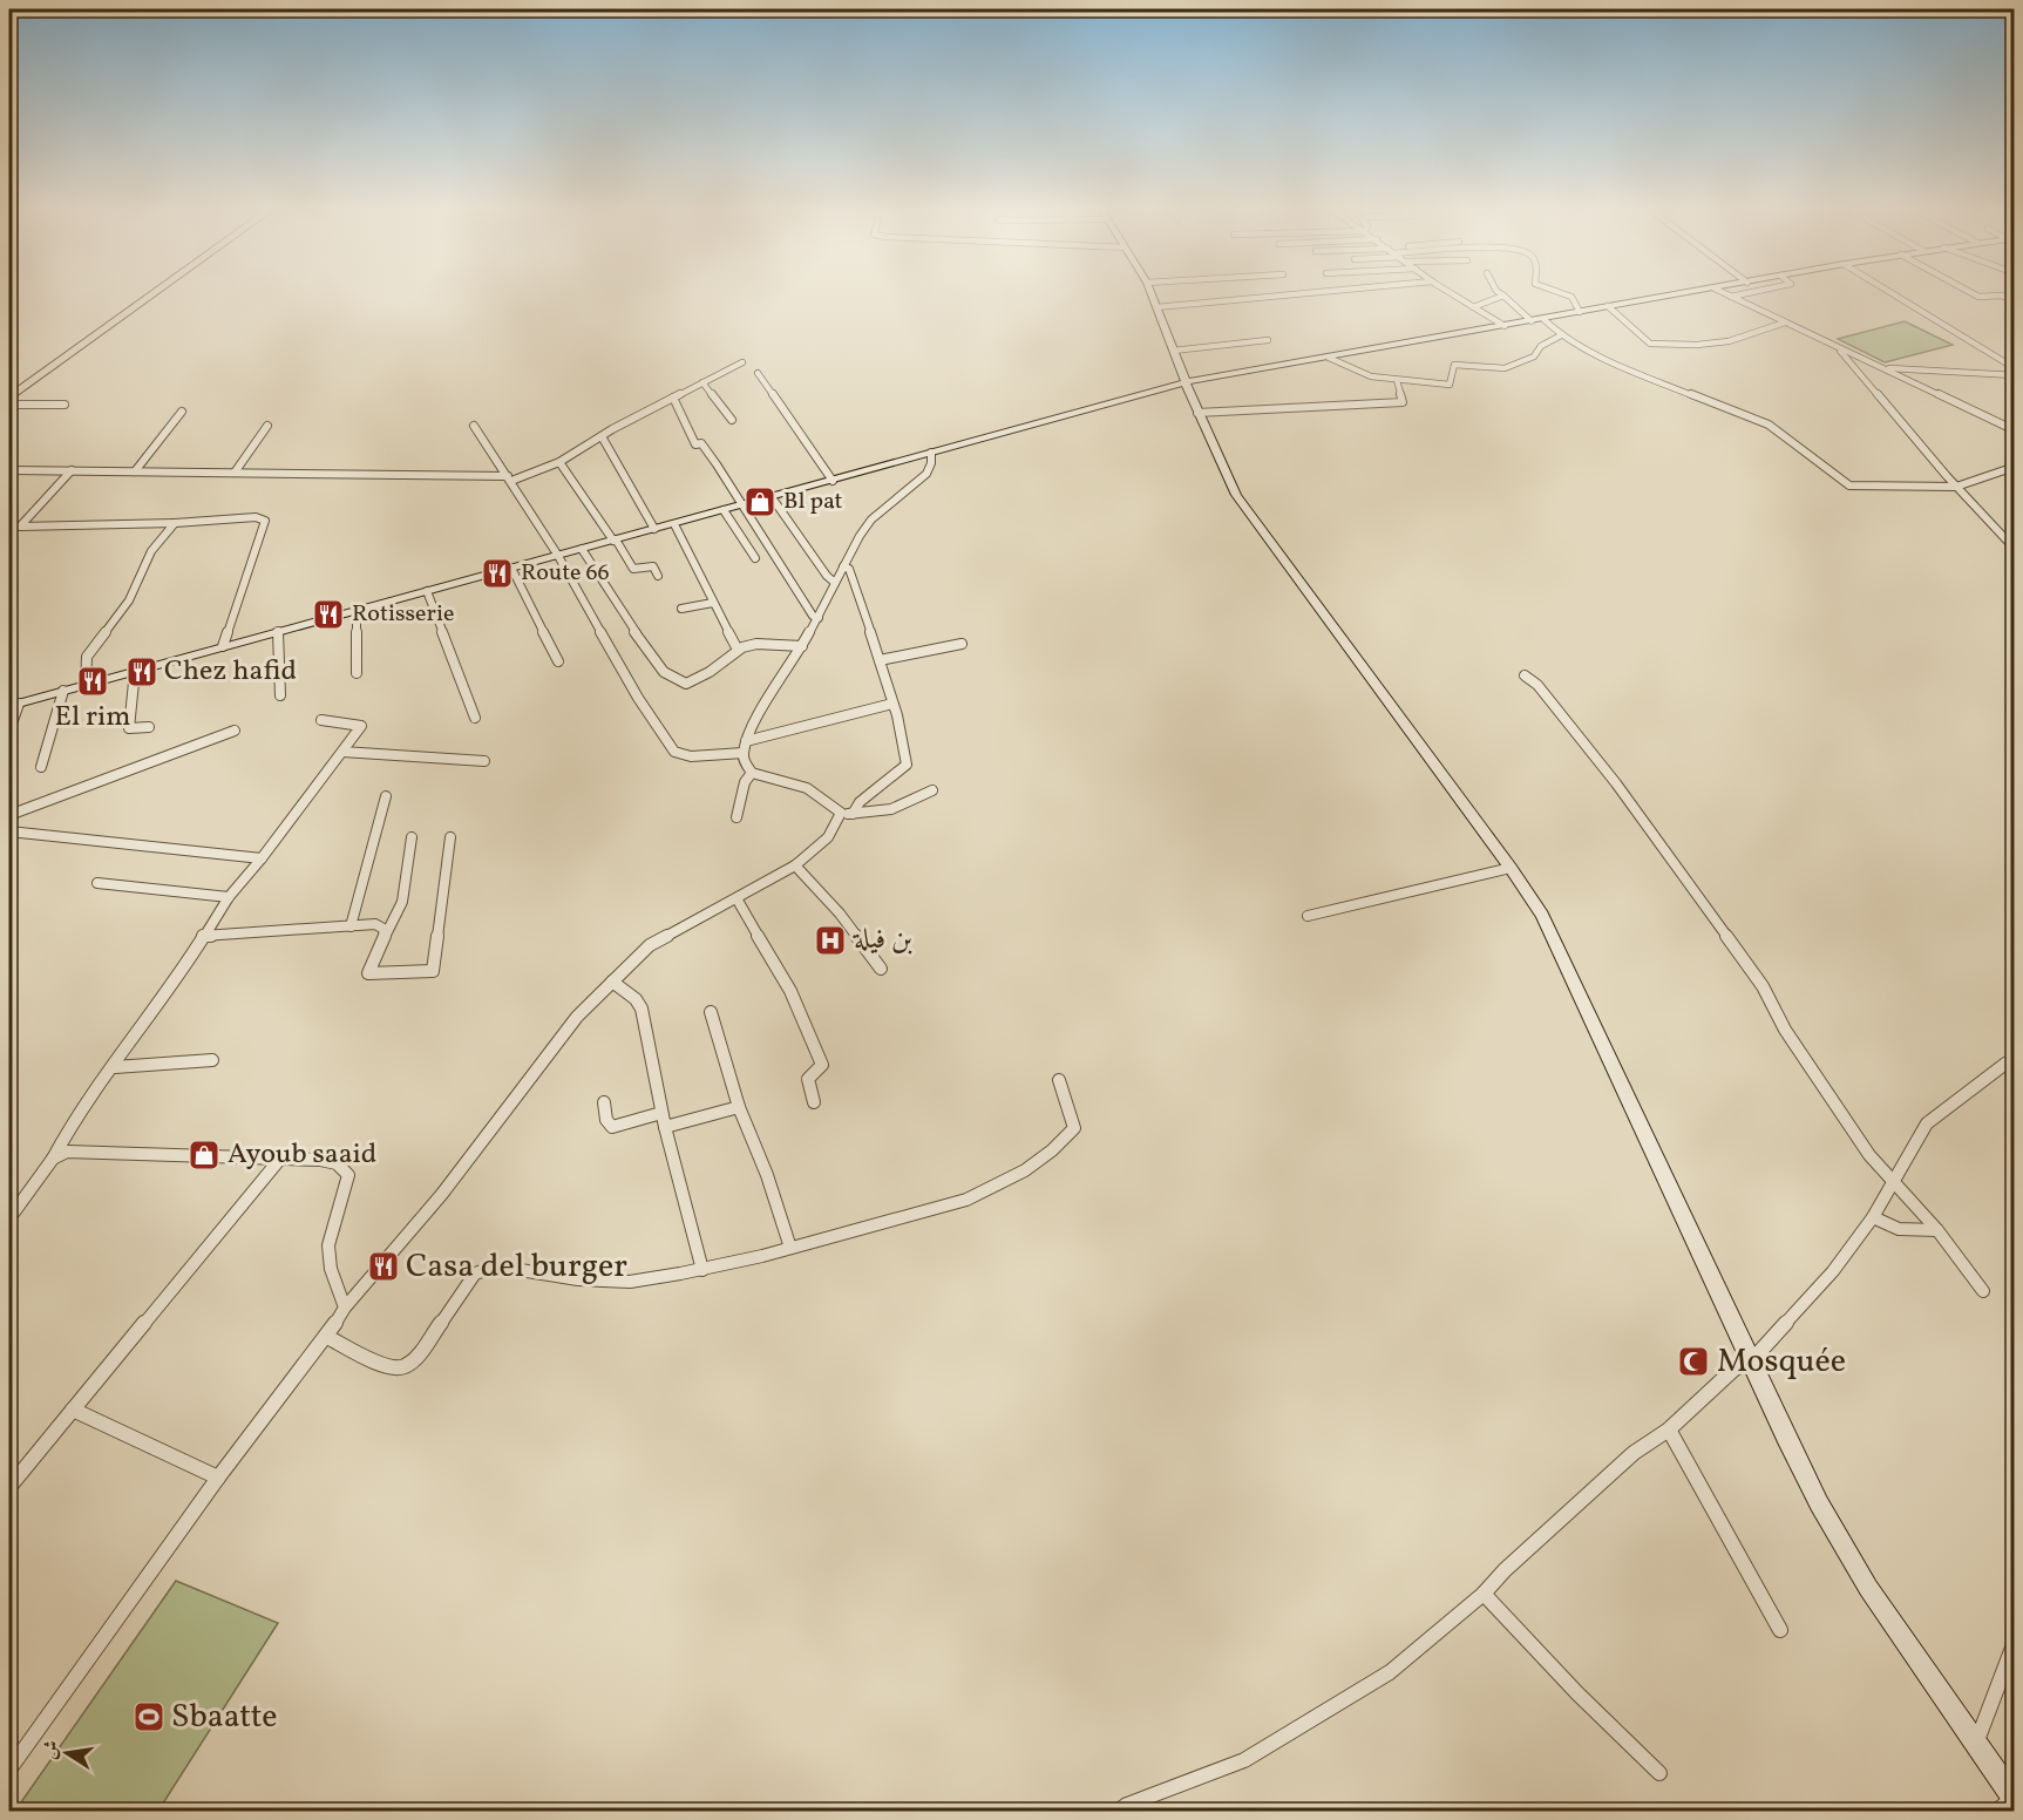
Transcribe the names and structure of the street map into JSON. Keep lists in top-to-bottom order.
{
  "places": {
    "shop": ["Bl pat", "Ayoub saaid"],
    "restaurant": [
      "Route 66",
      "Rotisserie",
      "Chez hafid",
      "El rim",
      "Casa del burger"
    ],
    "hospital": ["بن فيلة"],
    "mosque": ["Mosquée"],
    "sports": ["Sbaatte"]
  },
  "north": "left"
}
